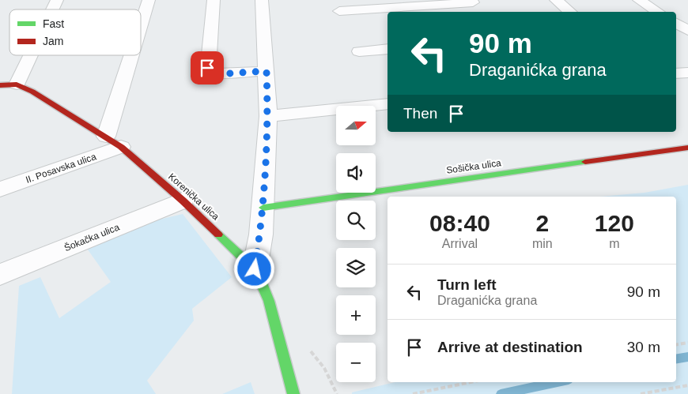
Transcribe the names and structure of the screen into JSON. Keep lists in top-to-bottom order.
{
  "streets": {
    "street": [
      "Sošička ulica",
      "II. Posavska ulica",
      "Korenička ulica",
      "Šokačka ulica"
    ]
  },
  "crossings": [
    ["II. Posavska ulica", "Korenička ulica"],
    ["Korenička ulica", "Šokačka ulica"]
  ],
  "legend": ["Fast", "Jam"],
  "north": "right",
  "page": {
    "turn": ["90 m", "Draganićka grana"],
    "then": "Then",
    "map_buttons": ["+", "−"],
    "eta": [
      "08:40",
      "Arrival",
      "2",
      "min",
      "120",
      "m"
    ],
    "list": [
      {
        "name": "Turn left",
        "note": "Draganićka grana",
        "value": "90 m"
      },
      {
        "name": "Arrive at destination",
        "value": "30 m"
      }
    ]
  }
}
